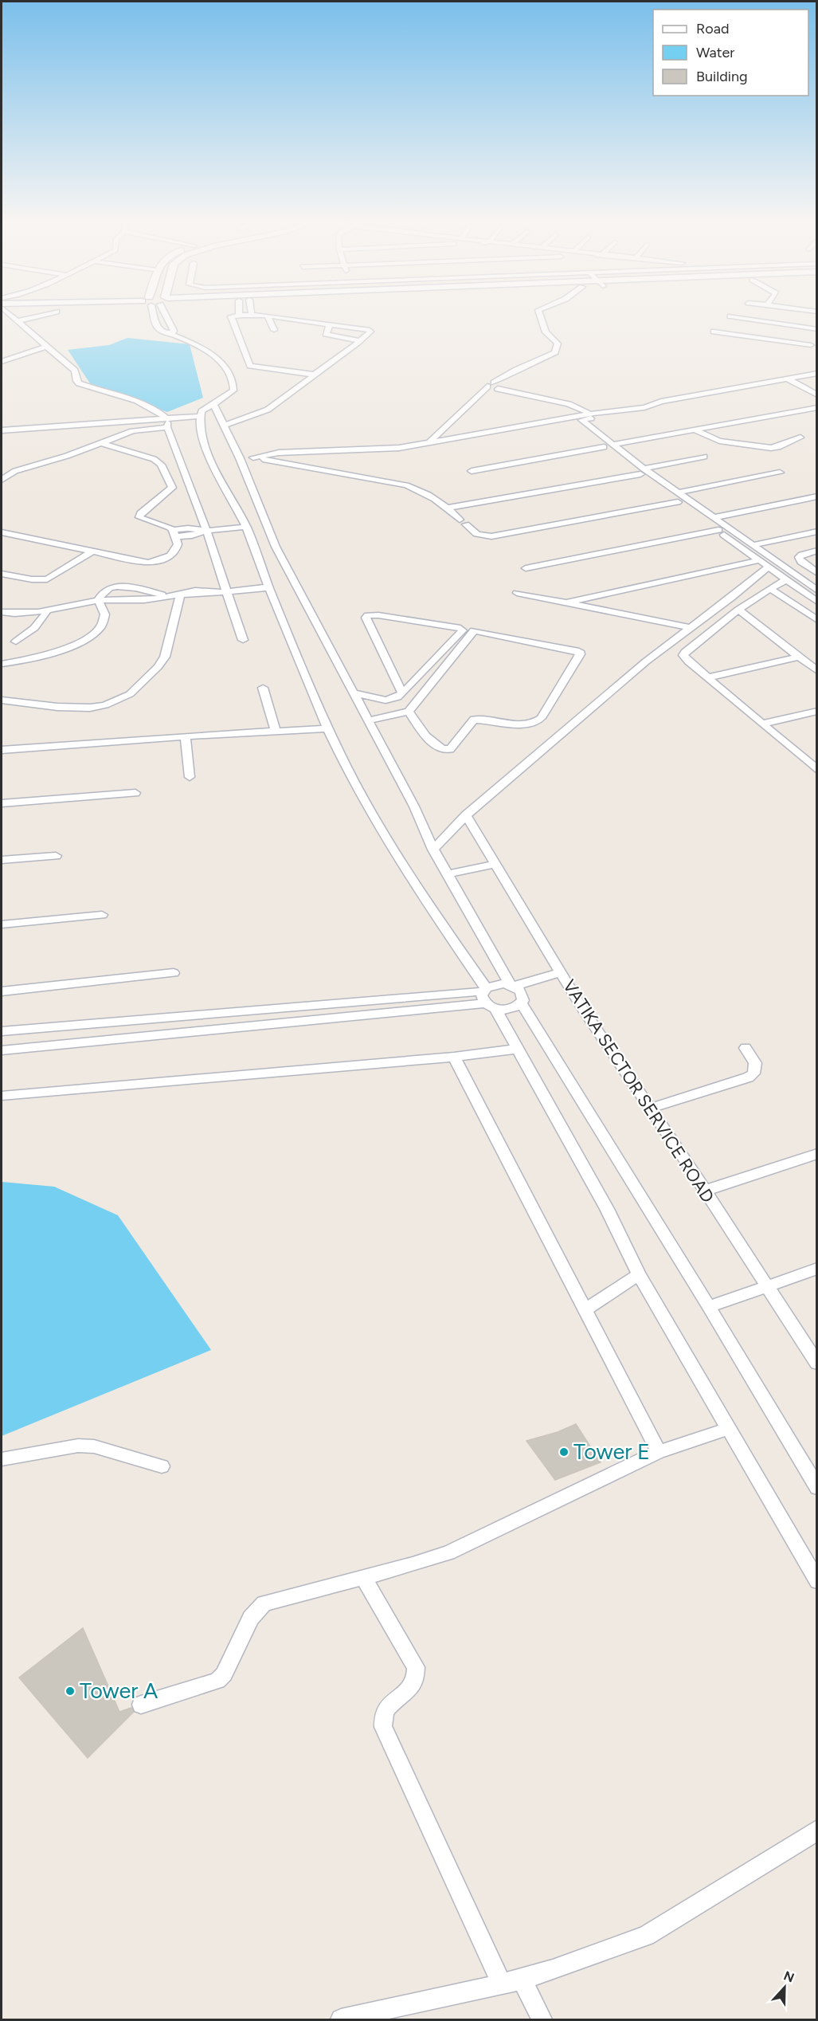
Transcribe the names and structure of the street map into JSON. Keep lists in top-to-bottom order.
{
  "streets": {
    "street": ["VATIKA SECTOR SERVICE ROAD"]
  },
  "places": ["Tower E", "Tower A"],
  "legend": ["Road", "Water", "Building"],
  "north": "top"
}
